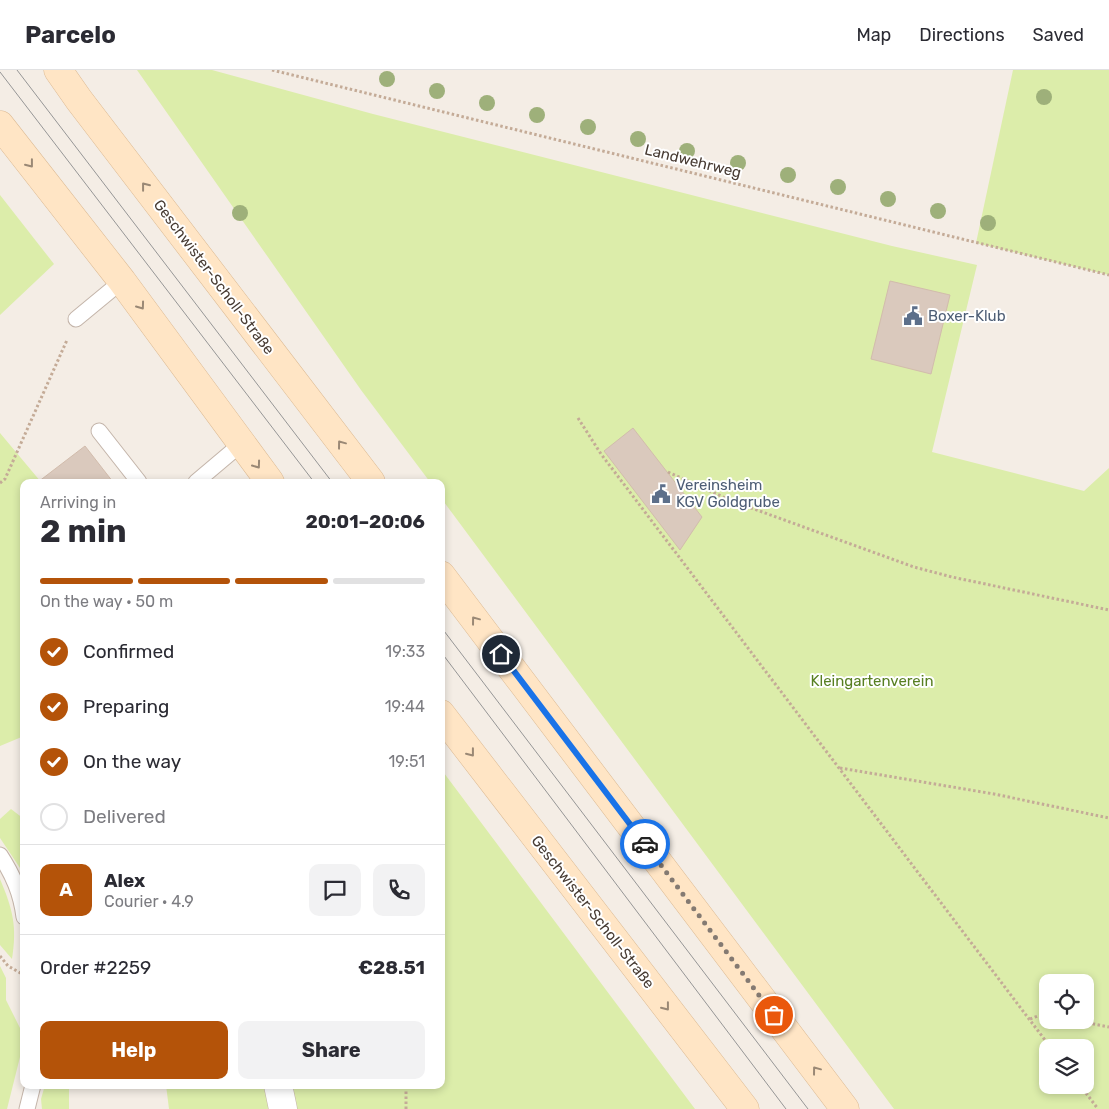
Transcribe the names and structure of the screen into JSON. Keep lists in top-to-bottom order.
{
  "streets": {
    "main road": ["Geschwister-Scholl-Straße"],
    "path": ["Landwehrweg"]
  },
  "parks": ["Kleingartenverein"],
  "places": {
    "public building": ["Boxer-Klub", "Vereinsheim KGV Goldgrube"]
  },
  "page": {
    "header": "Parcelo",
    "nav": ["Map", "Directions", "Saved"],
    "heading": ["2 min", "Arriving in", "20:01–20:06"],
    "panel": [
      "Alex",
      "Courier · 4.9",
      "Order #2259",
      "€28.51"
    ],
    "bar": "On the way · 50 m",
    "list": [
      ["Confirmed", "19:33"],
      ["Preparing", "19:44"],
      ["On the way", "19:51"],
      "Delivered"
    ],
    "round": "A",
    "buttons": ["Help", "Share"]
  }
}
